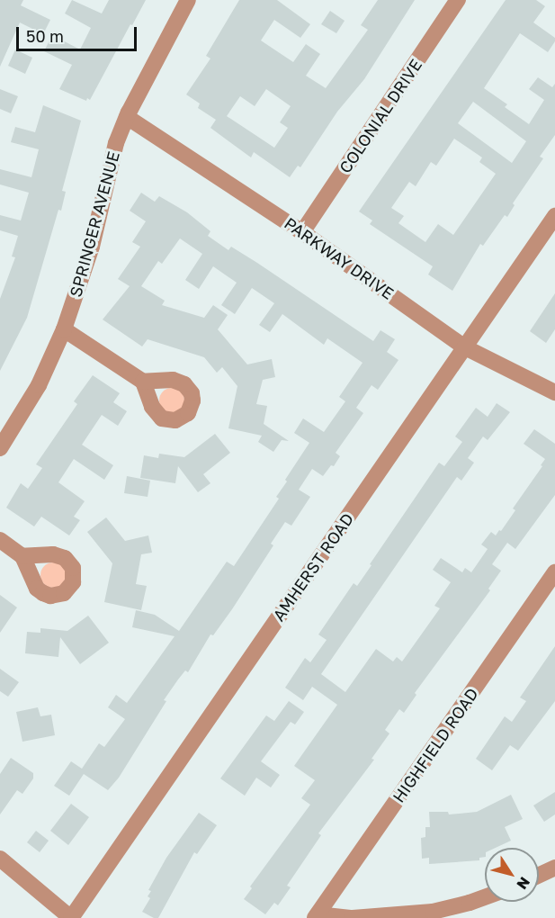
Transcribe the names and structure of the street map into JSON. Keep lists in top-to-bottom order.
{
  "streets": {
    "street": [
      "COLONIAL DRIVE",
      "SPRINGER AVENUE",
      "PARKWAY DRIVE",
      "AMHERST ROAD",
      "HIGHFIELD ROAD"
    ]
  },
  "crossings": [
    ["COLONIAL DRIVE", "PARKWAY DRIVE"],
    ["SPRINGER AVENUE", "PARKWAY DRIVE"],
    ["PARKWAY DRIVE", "AMHERST ROAD"]
  ],
  "scale_bar": "50 m",
  "north": "bottom right"
}
